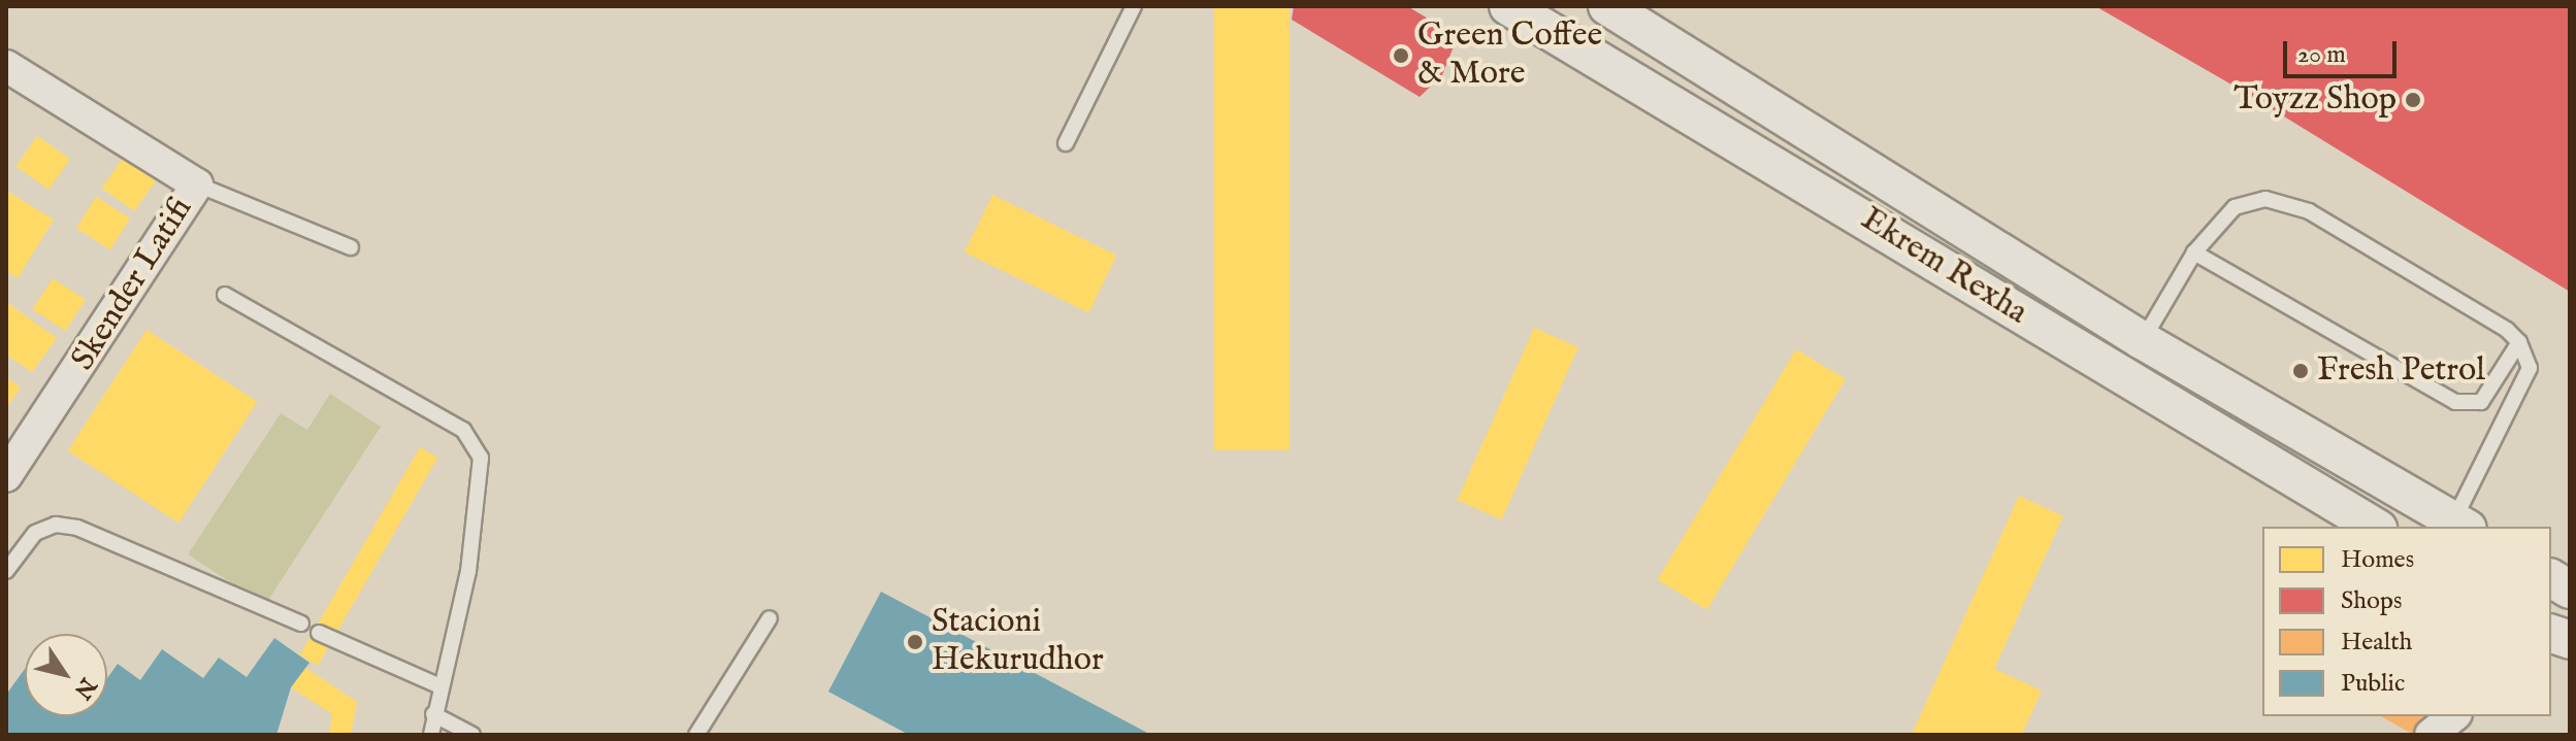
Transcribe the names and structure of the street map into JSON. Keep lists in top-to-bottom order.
{
  "streets": {
    "street": ["Ekrem Rexha", "Skender Latifi"]
  },
  "places": [
    "Green Coffee & More",
    "Toyzz Shop",
    "Fresh Petrol",
    "Stacioni Hekurudhor"
  ],
  "legend": [
    "Homes",
    "Shops",
    "Health",
    "Public"
  ],
  "scale_bar": "20 m",
  "north": "bottom right"
}
